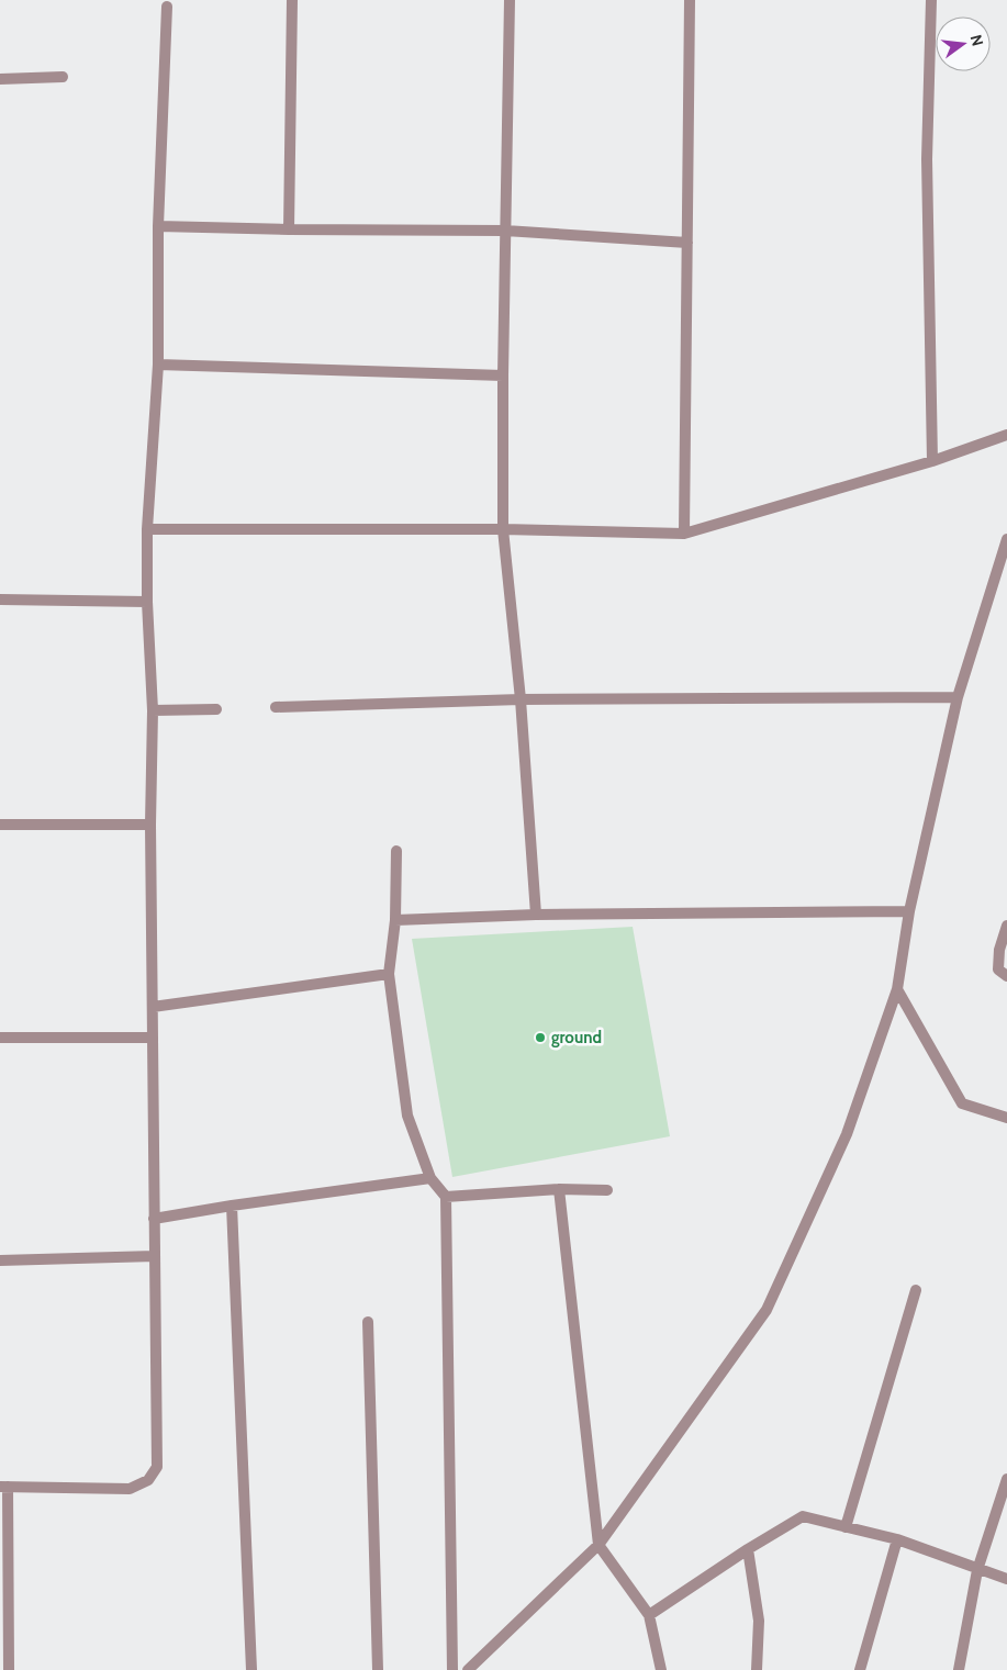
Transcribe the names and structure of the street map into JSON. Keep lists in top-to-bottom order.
{
  "places": ["ground"],
  "north": "right"
}
